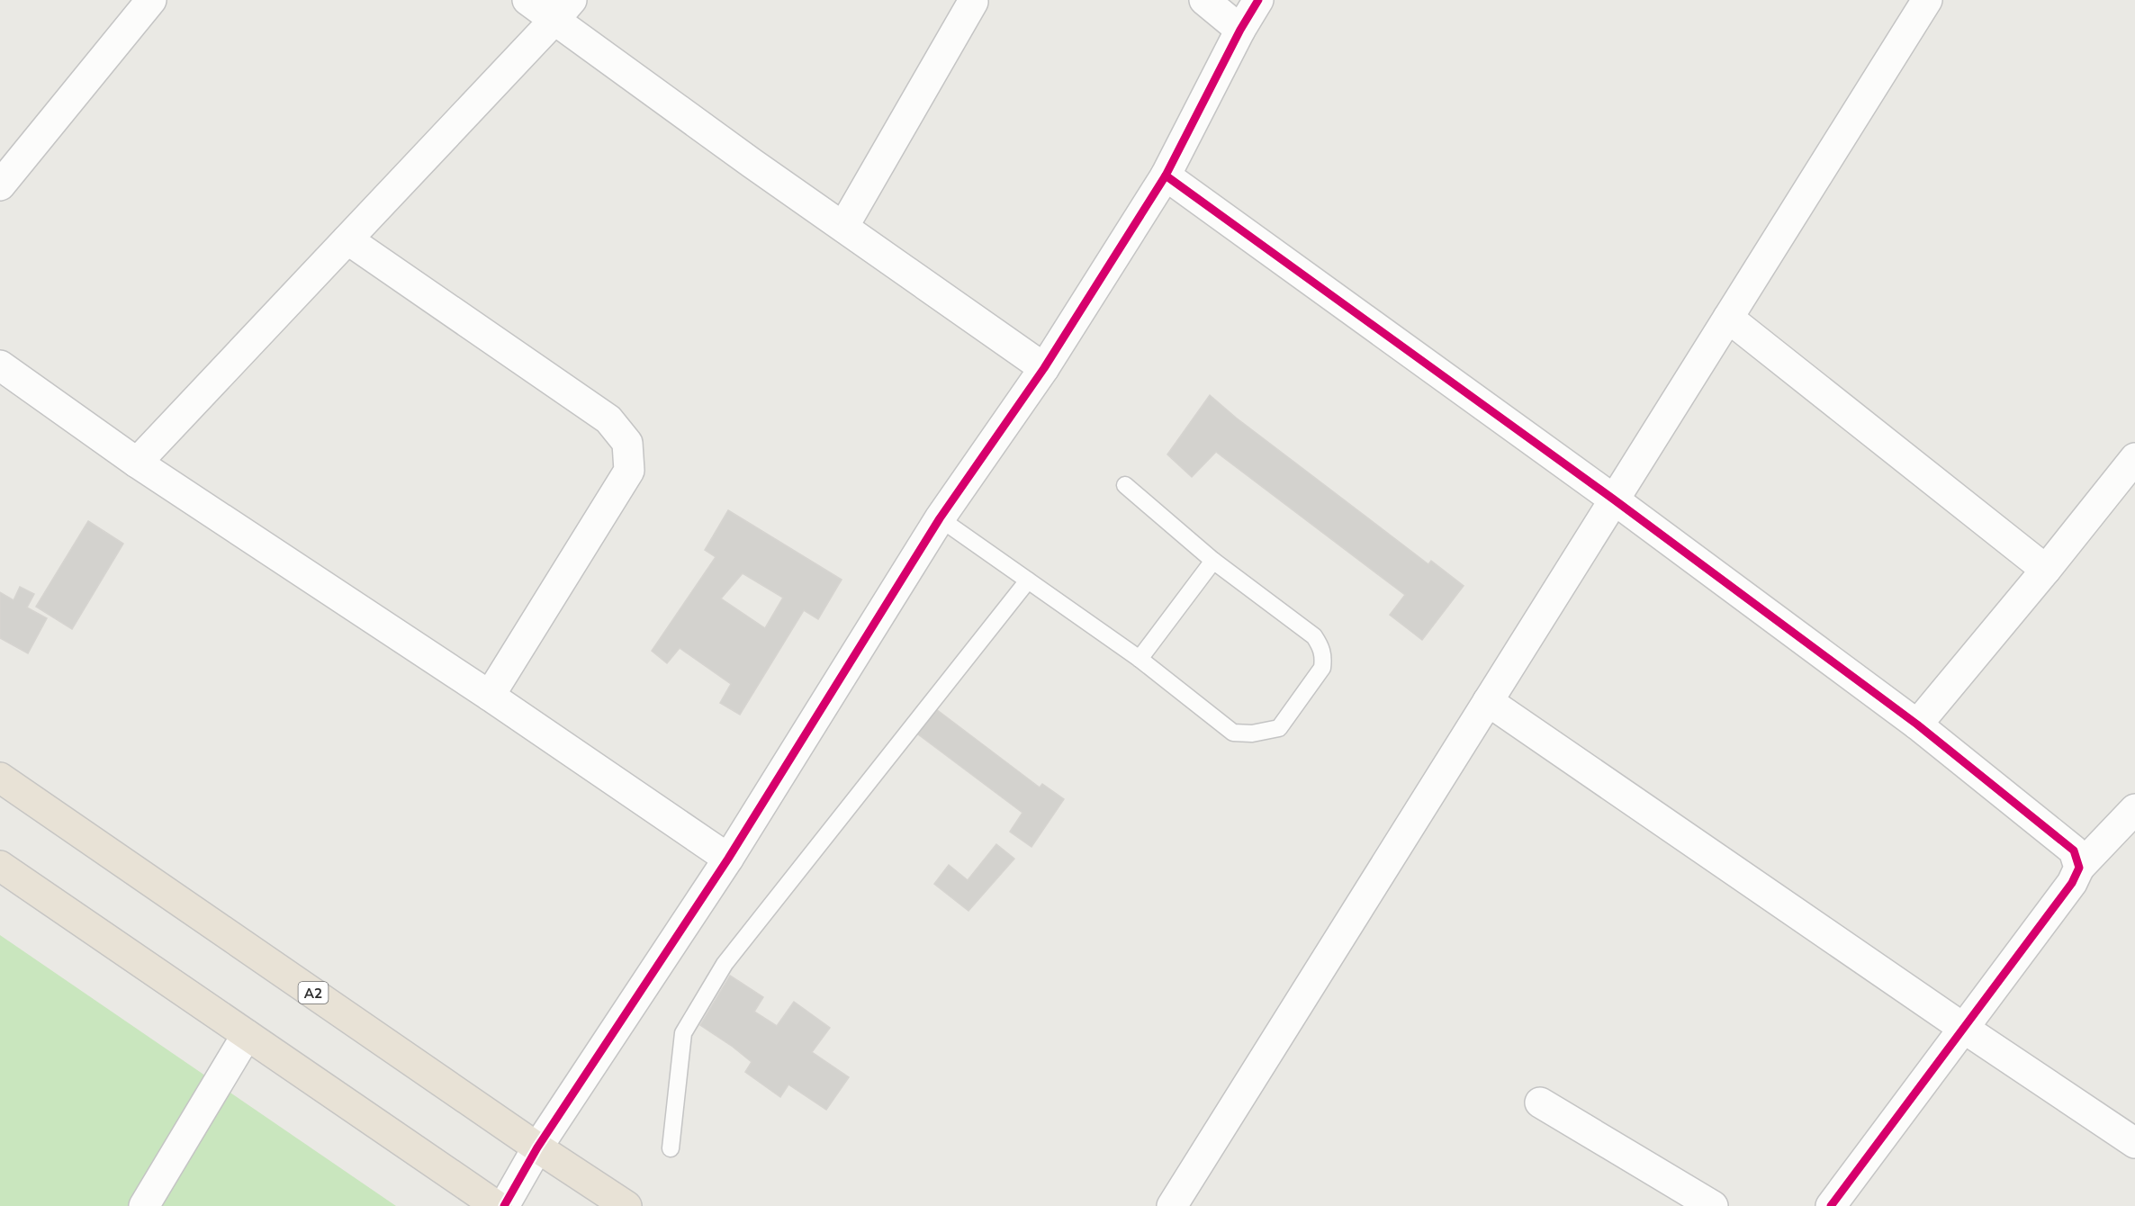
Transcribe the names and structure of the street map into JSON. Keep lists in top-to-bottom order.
{
  "streets": {
    "highway": ["A2"]
  }
}
